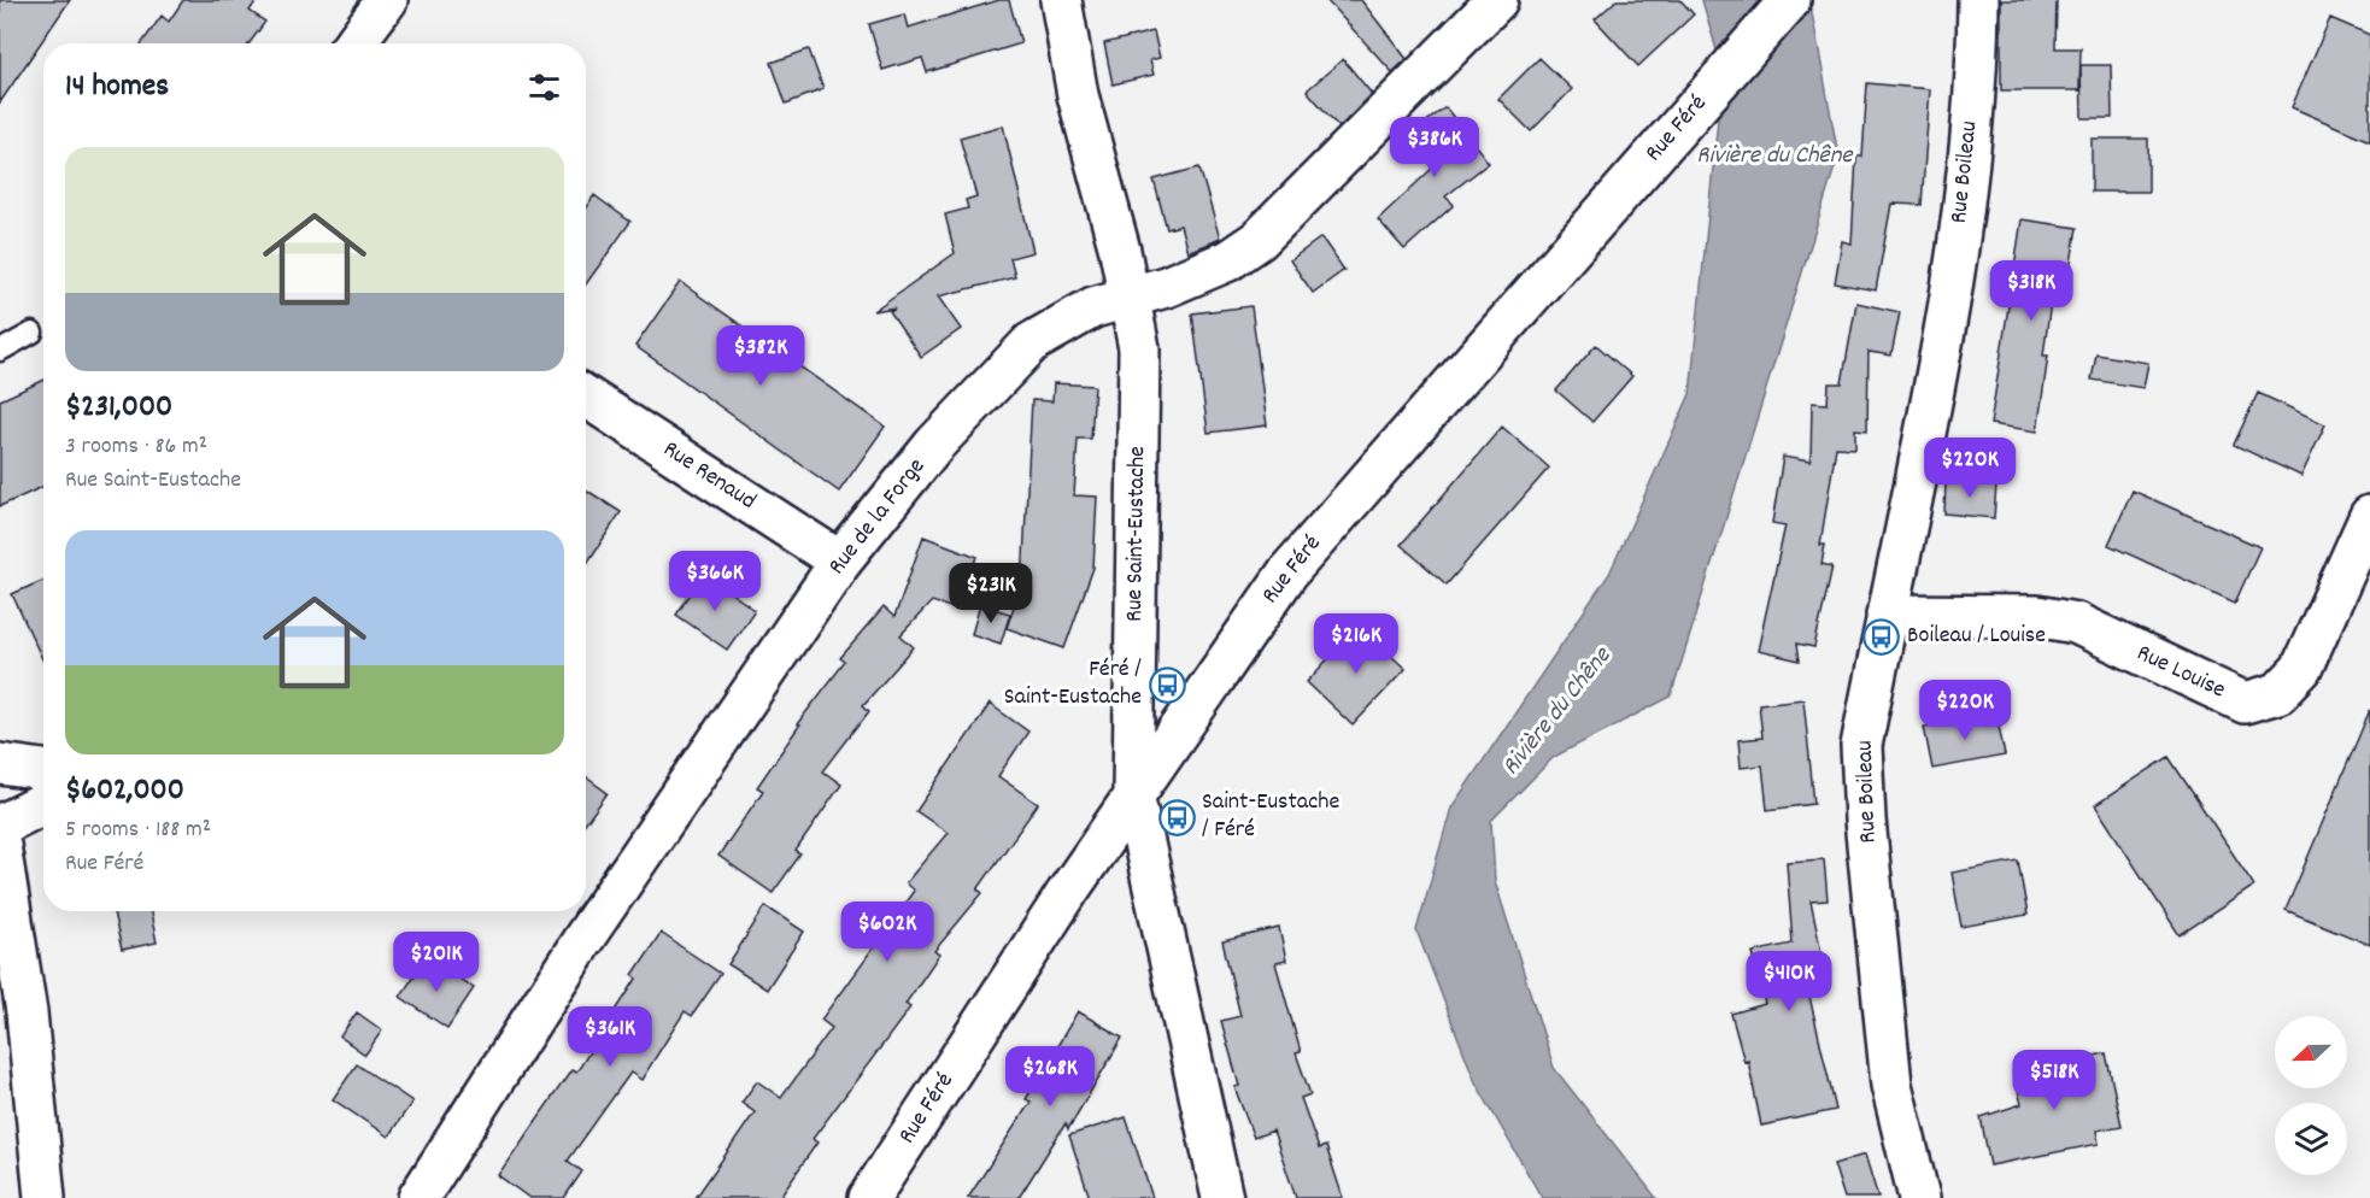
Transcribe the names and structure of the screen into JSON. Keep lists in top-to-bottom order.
{
  "streets": {
    "street": [
      "Rue Féré",
      "Rue Boileau",
      "Rue Renaud",
      "Rue de la Forge",
      "Rue Saint-Eustache",
      "Rue Louise"
    ]
  },
  "crossings": [
    ["Rue Féré", "Rue Saint-Eustache"],
    ["Rue Boileau", "Rue Louise"],
    ["Rue Renaud", "Rue de la Forge"],
    ["Rue de la Forge", "Rue Saint-Eustache"]
  ],
  "water": ["Rivière du Chêne"],
  "places": {
    "bus stop": ["Boileau / Louise", "Féré / Saint-Eustache", "Saint-Eustache / Féré"]
  },
  "north": "left",
  "page": {
    "heading": "14 homes",
    "price": [
      "$386K",
      "$318K",
      "$382K",
      "$220K",
      "$366K",
      "$231K",
      "$216K",
      "$220K",
      "$602K",
      "$201K",
      "$410K",
      "$361K",
      "$268K",
      "$518K"
    ],
    "list": [
      {
        "name": "$231,000",
        "note": "3 rooms · 86 m² · Rue Saint-Eustache"
      },
      {
        "name": "$602,000",
        "note": "5 rooms · 188 m² · Rue Féré"
      }
    ]
  }
}
